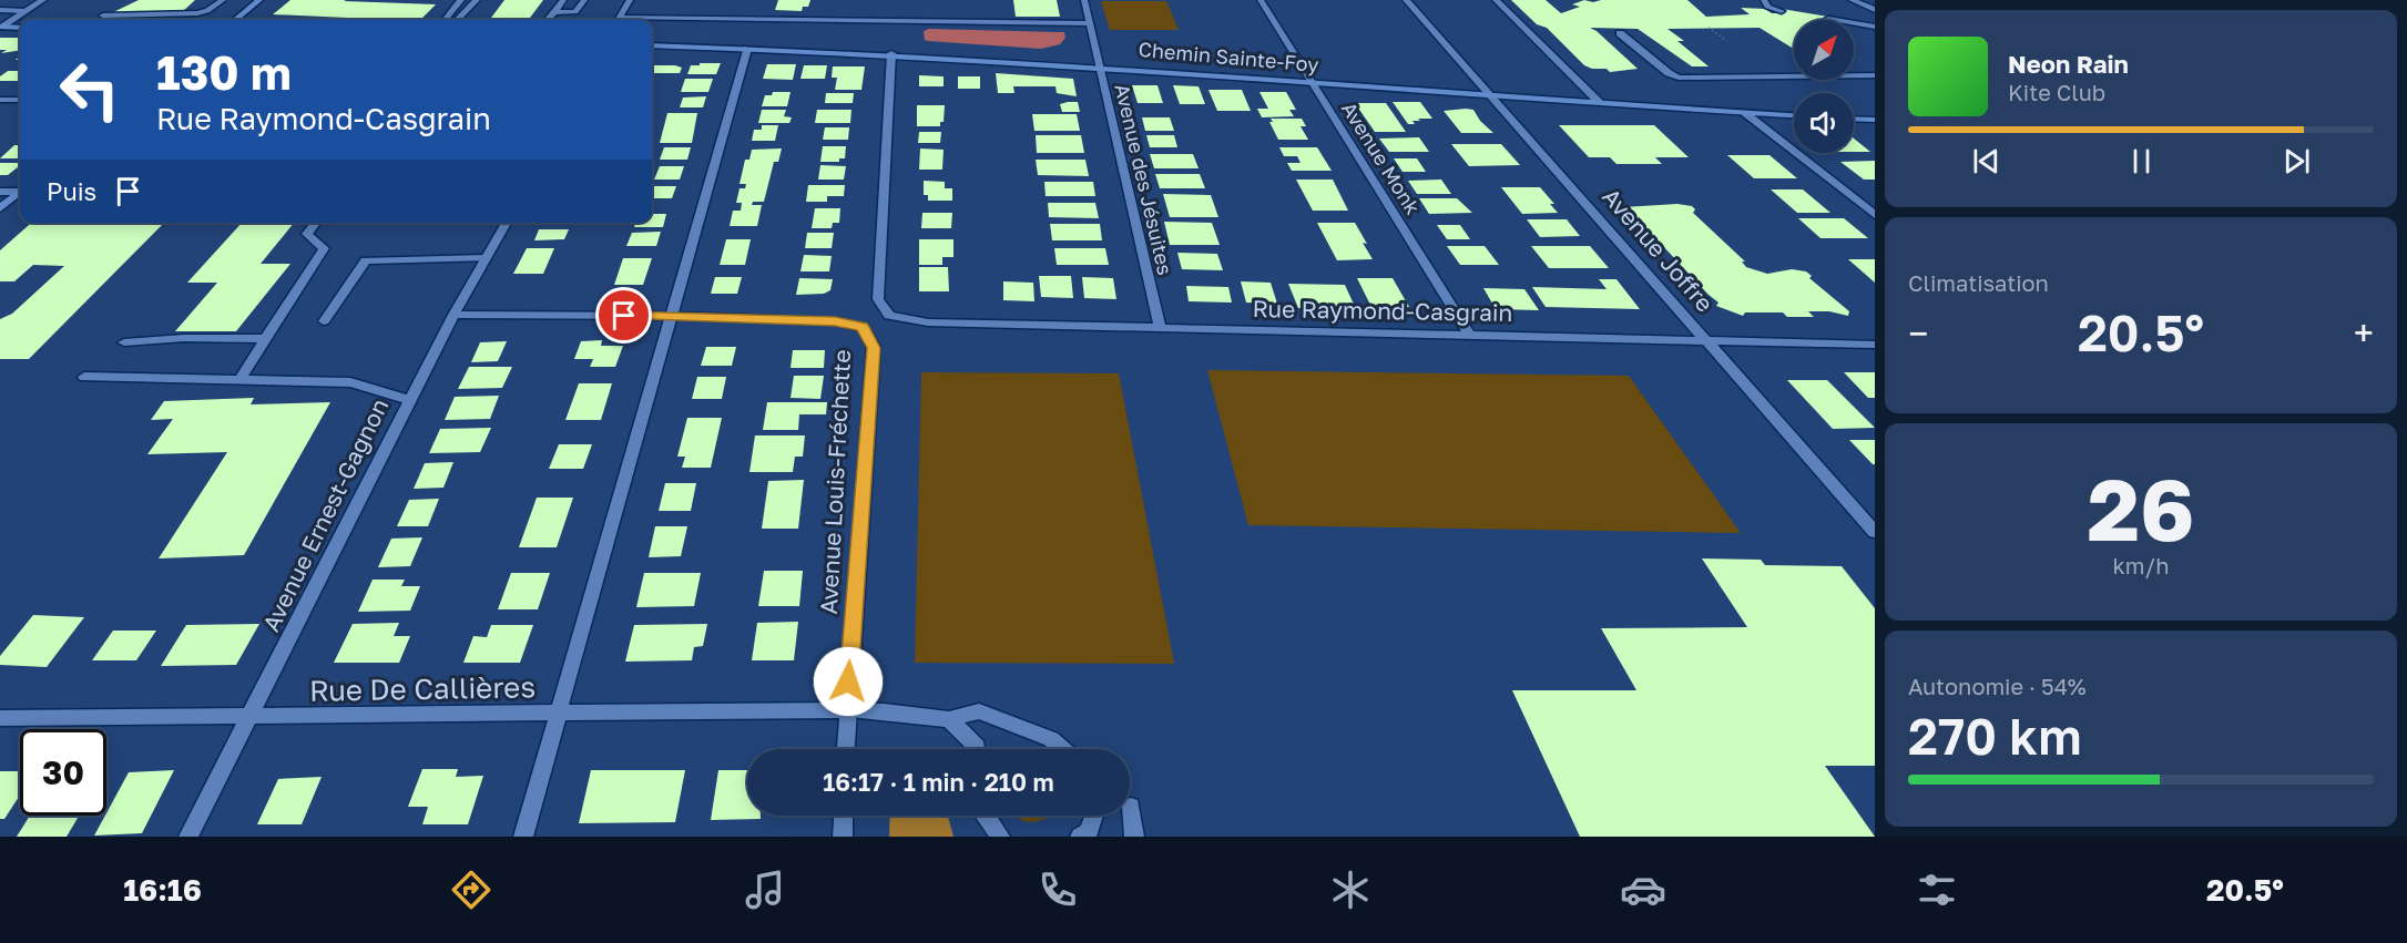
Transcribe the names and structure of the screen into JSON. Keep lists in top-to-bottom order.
{
  "streets": {
    "main road": ["Chemin Sainte-Foy"],
    "street": [
      "Avenue Monk",
      "Avenue des Jésuites",
      "Avenue Joffre",
      "Rue Raymond-Casgrain",
      "Avenue Louis-Fréchette",
      "Avenue Ernest-Gagnon",
      "Rue De Callières"
    ]
  },
  "crossings": [
    ["Chemin Sainte-Foy", "Avenue Monk"],
    ["Chemin Sainte-Foy", "Avenue des Jésuites"],
    ["Chemin Sainte-Foy", "Avenue Joffre"],
    ["Chemin Sainte-Foy", "Rue Raymond-Casgrain"],
    ["Avenue Monk", "Rue Raymond-Casgrain"],
    ["Avenue des Jésuites", "Rue Raymond-Casgrain"],
    ["Avenue Joffre", "Rue Raymond-Casgrain"],
    ["Avenue Louis-Fréchette", "Rue De Callières"],
    ["Avenue Ernest-Gagnon", "Rue De Callières"]
  ],
  "north": "top right",
  "page": {
    "turn": ["130 m", "Rue Raymond-Casgrain"],
    "song": ["Neon Rain", "Kite Club"],
    "then": "Puis",
    "tile": [
      "Climatisation",
      ["26", "km/h"],
      ["Autonomie · 54%", "270 km"]
    ],
    "heat": ["−", "20.5°", "+"],
    "limit": "30",
    "trip": "16:17 · 1 min · 210 m",
    "tabs": ["16:16", "20.5°"]
  }
}
